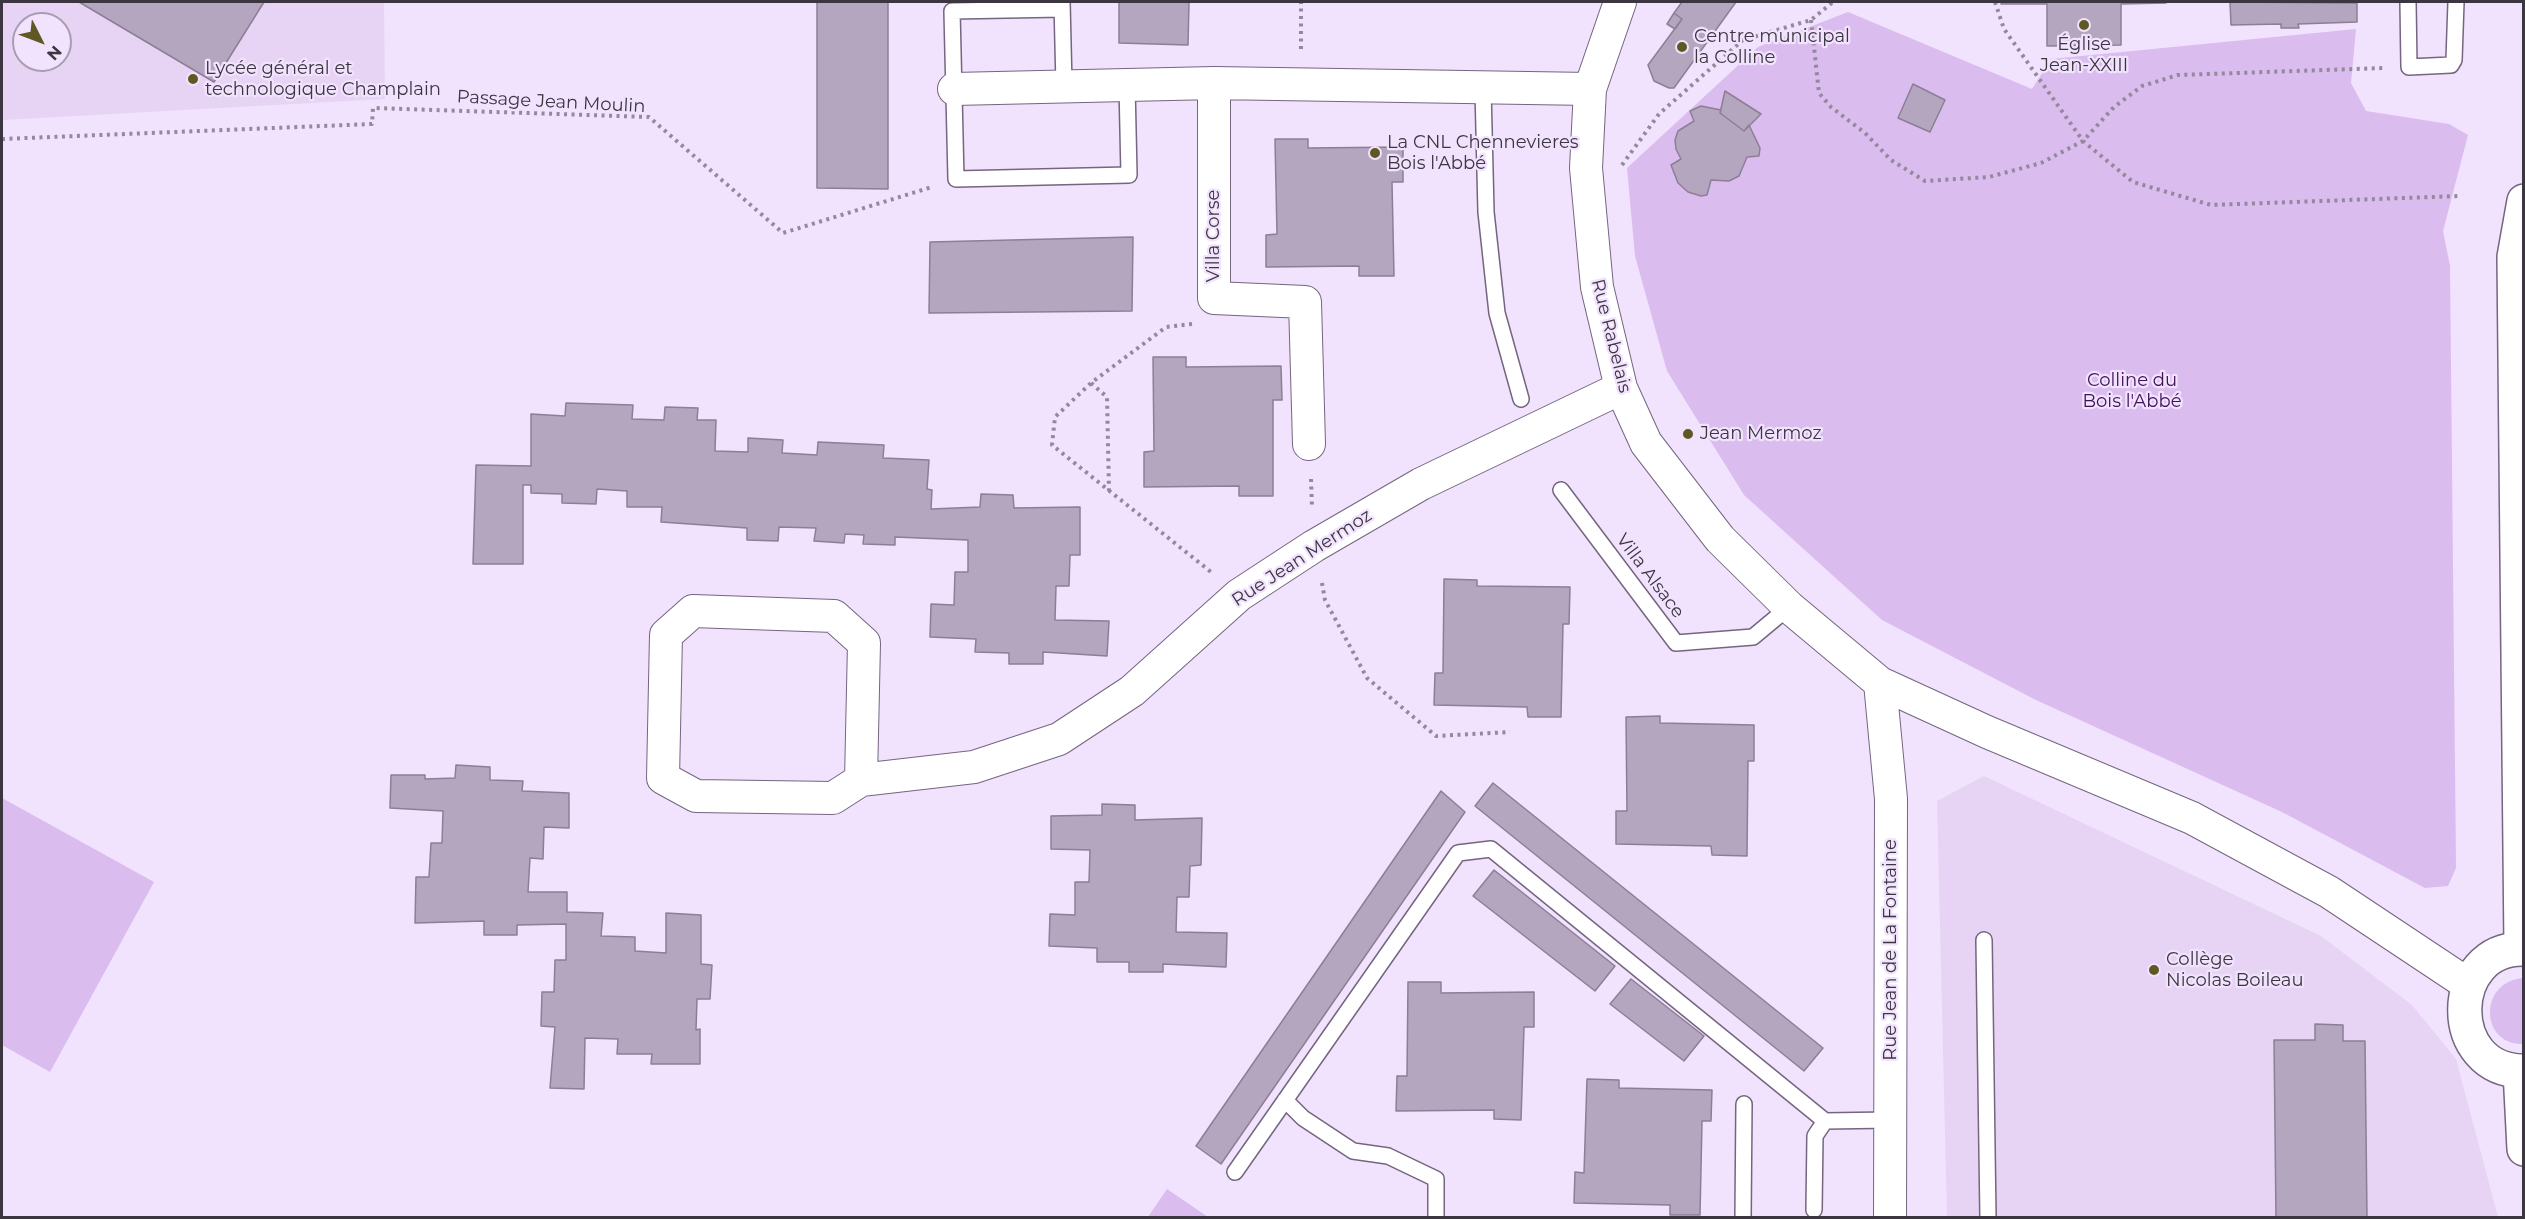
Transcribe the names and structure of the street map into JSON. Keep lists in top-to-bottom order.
{
  "streets": {
    "street": [
      "Villa Corse",
      "Rue Rabelais",
      "Rue Jean Mermoz",
      "Rue Jean de La Fontaine"
    ],
    "lane": ["Villa Alsace"],
    "path": ["Passage Jean Moulin"]
  },
  "crossings": [
    ["Rue Rabelais", "Rue Jean Mermoz"],
    ["Rue Rabelais", "Villa Alsace"],
    ["Rue Rabelais", "Rue Jean de La Fontaine"]
  ],
  "parks": ["Colline du Bois l'Abbé"],
  "places": [
    "Église Jean-XXIII",
    "Centre municipal la Colline",
    "Lycée général et technologique Champlain",
    "La CNL Chennevieres Bois l'Abbé",
    "Jean Mermoz",
    "Collège Nicolas Boileau"
  ],
  "north": "bottom right"
}
